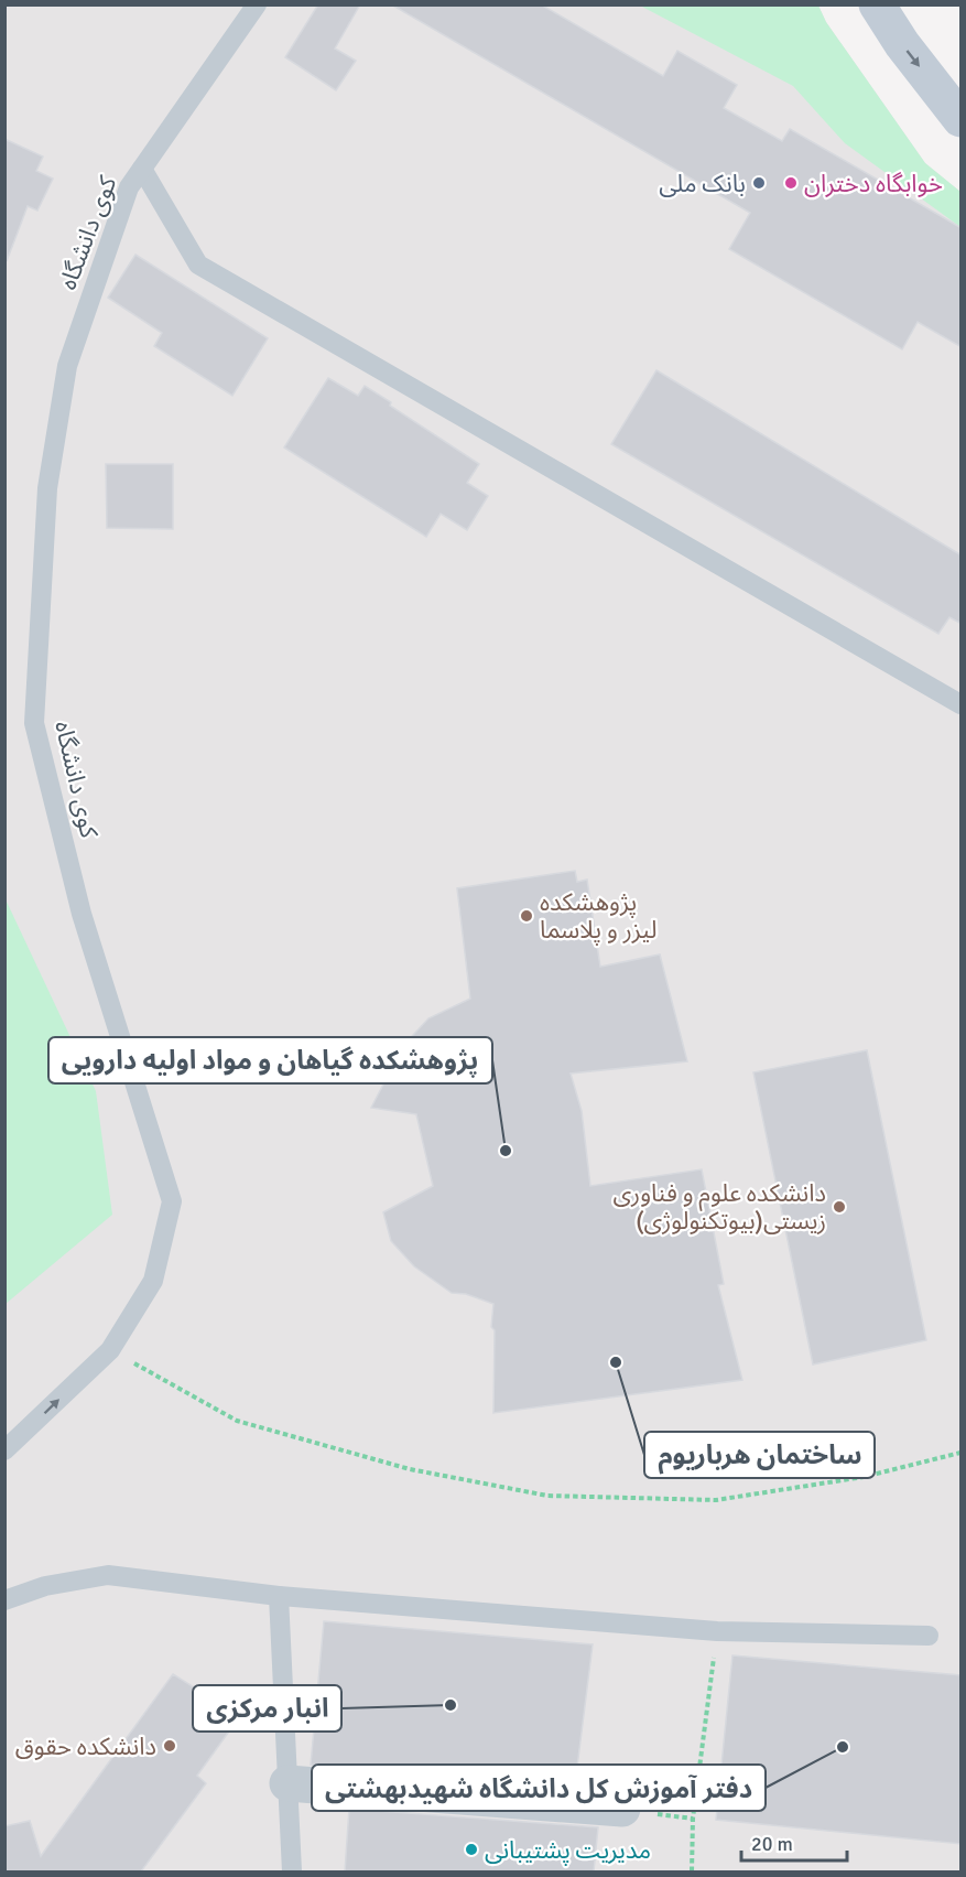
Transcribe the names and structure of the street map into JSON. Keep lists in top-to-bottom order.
{
  "streets": {
    "lane": ["کوی دانشگاه"]
  },
  "places": [
    "بانک ملی",
    "خوابگاه دختران",
    "پژوهشکده لیزر و پلاسما",
    "پژوهشکده گیاهان و مواد اولیه دارویی",
    "دانشکده علوم و فناوری زیستی(بیوتکنولوژی)",
    "ساختمان هرباریوم",
    "انبار مرکزی",
    "دانشکده حقوق",
    "دفتر آموزش کل دانشگاه شهیدبهشتی",
    "مدیریت پشتیبانی"
  ],
  "scale_bar": "20 m"
}
